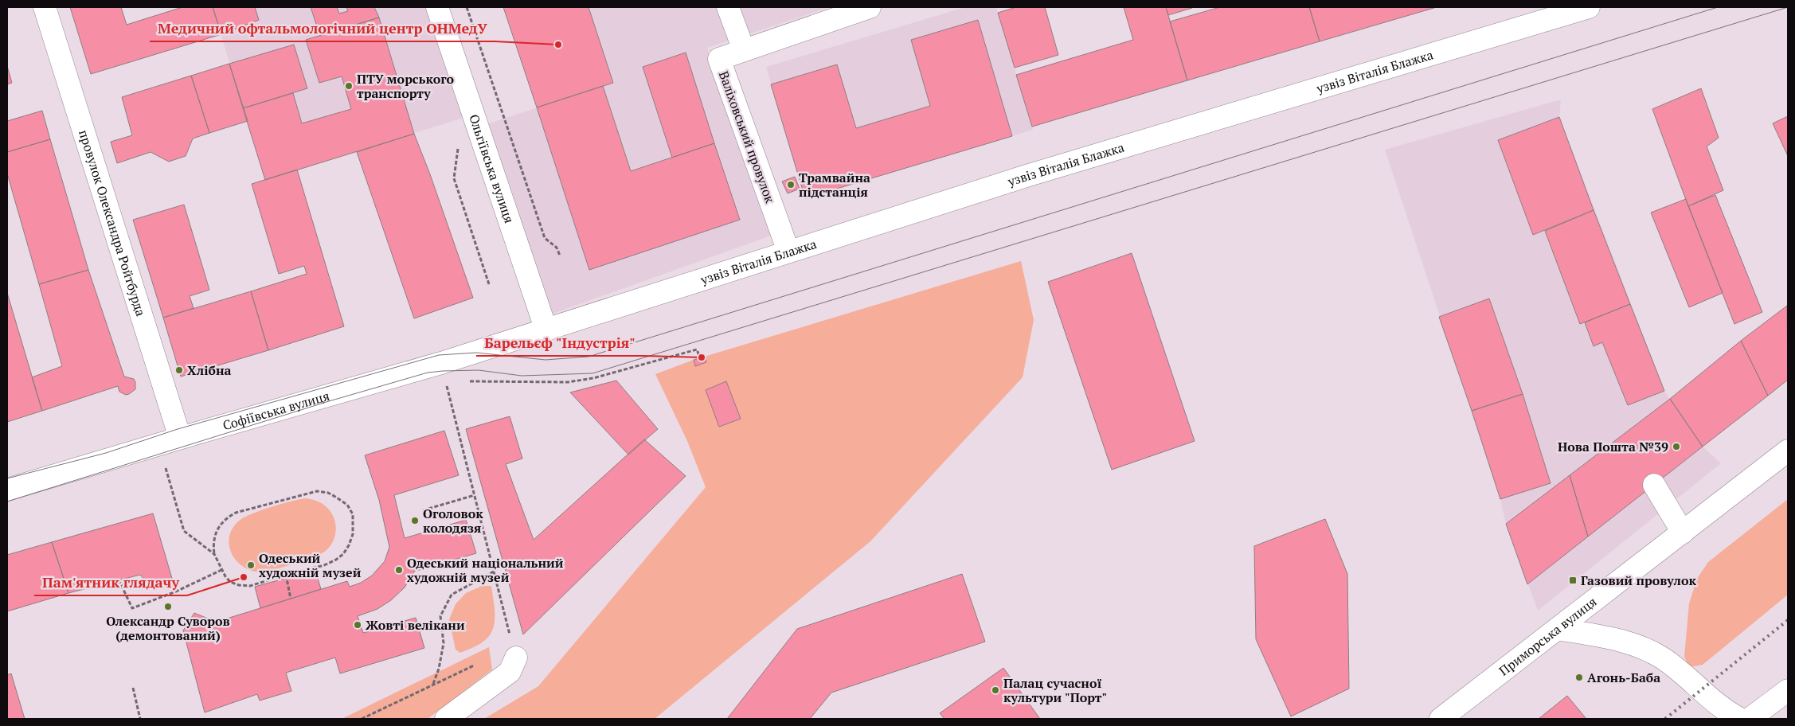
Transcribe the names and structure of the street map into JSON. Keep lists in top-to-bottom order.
{
  "streets": {
    "main road": [
      "узвіз Віталія Блажка",
      "Валіховський провулок",
      "Ольгіївська вулиця",
      "провулок Олександра Ройтбурда",
      "Софіївська вулиця",
      "Приморська вулиця"
    ]
  },
  "crossings": [
    ["узвіз Віталія Блажка", "Валіховський провулок"],
    ["узвіз Віталія Блажка", "Ольгіївська вулиця"],
    ["узвіз Віталія Блажка", "Софіївська вулиця"],
    ["Ольгіївська вулиця", "Софіївська вулиця"],
    ["провулок Олександра Ройтбурда", "Софіївська вулиця"]
  ],
  "places": {
    "other": [
      "Медичний офтальмологічний центр ОНМедУ",
      "ПТУ морського транспорту",
      "Трамвайна підстанція",
      "Барельєф \"Індустрія\"",
      "Хлібна",
      "Нова Пошта №39",
      "Оголовок колодязя",
      "Одеський художній музей",
      "Одеський національний художній музей",
      "Пам'ятник глядачу",
      "Олександр Суворов (демонтований)",
      "Жовті велікани",
      "Агонь-Баба",
      "Палац сучасної культури \"Порт\""
    ],
    "transit": ["Газовий провулок"]
  }
}
